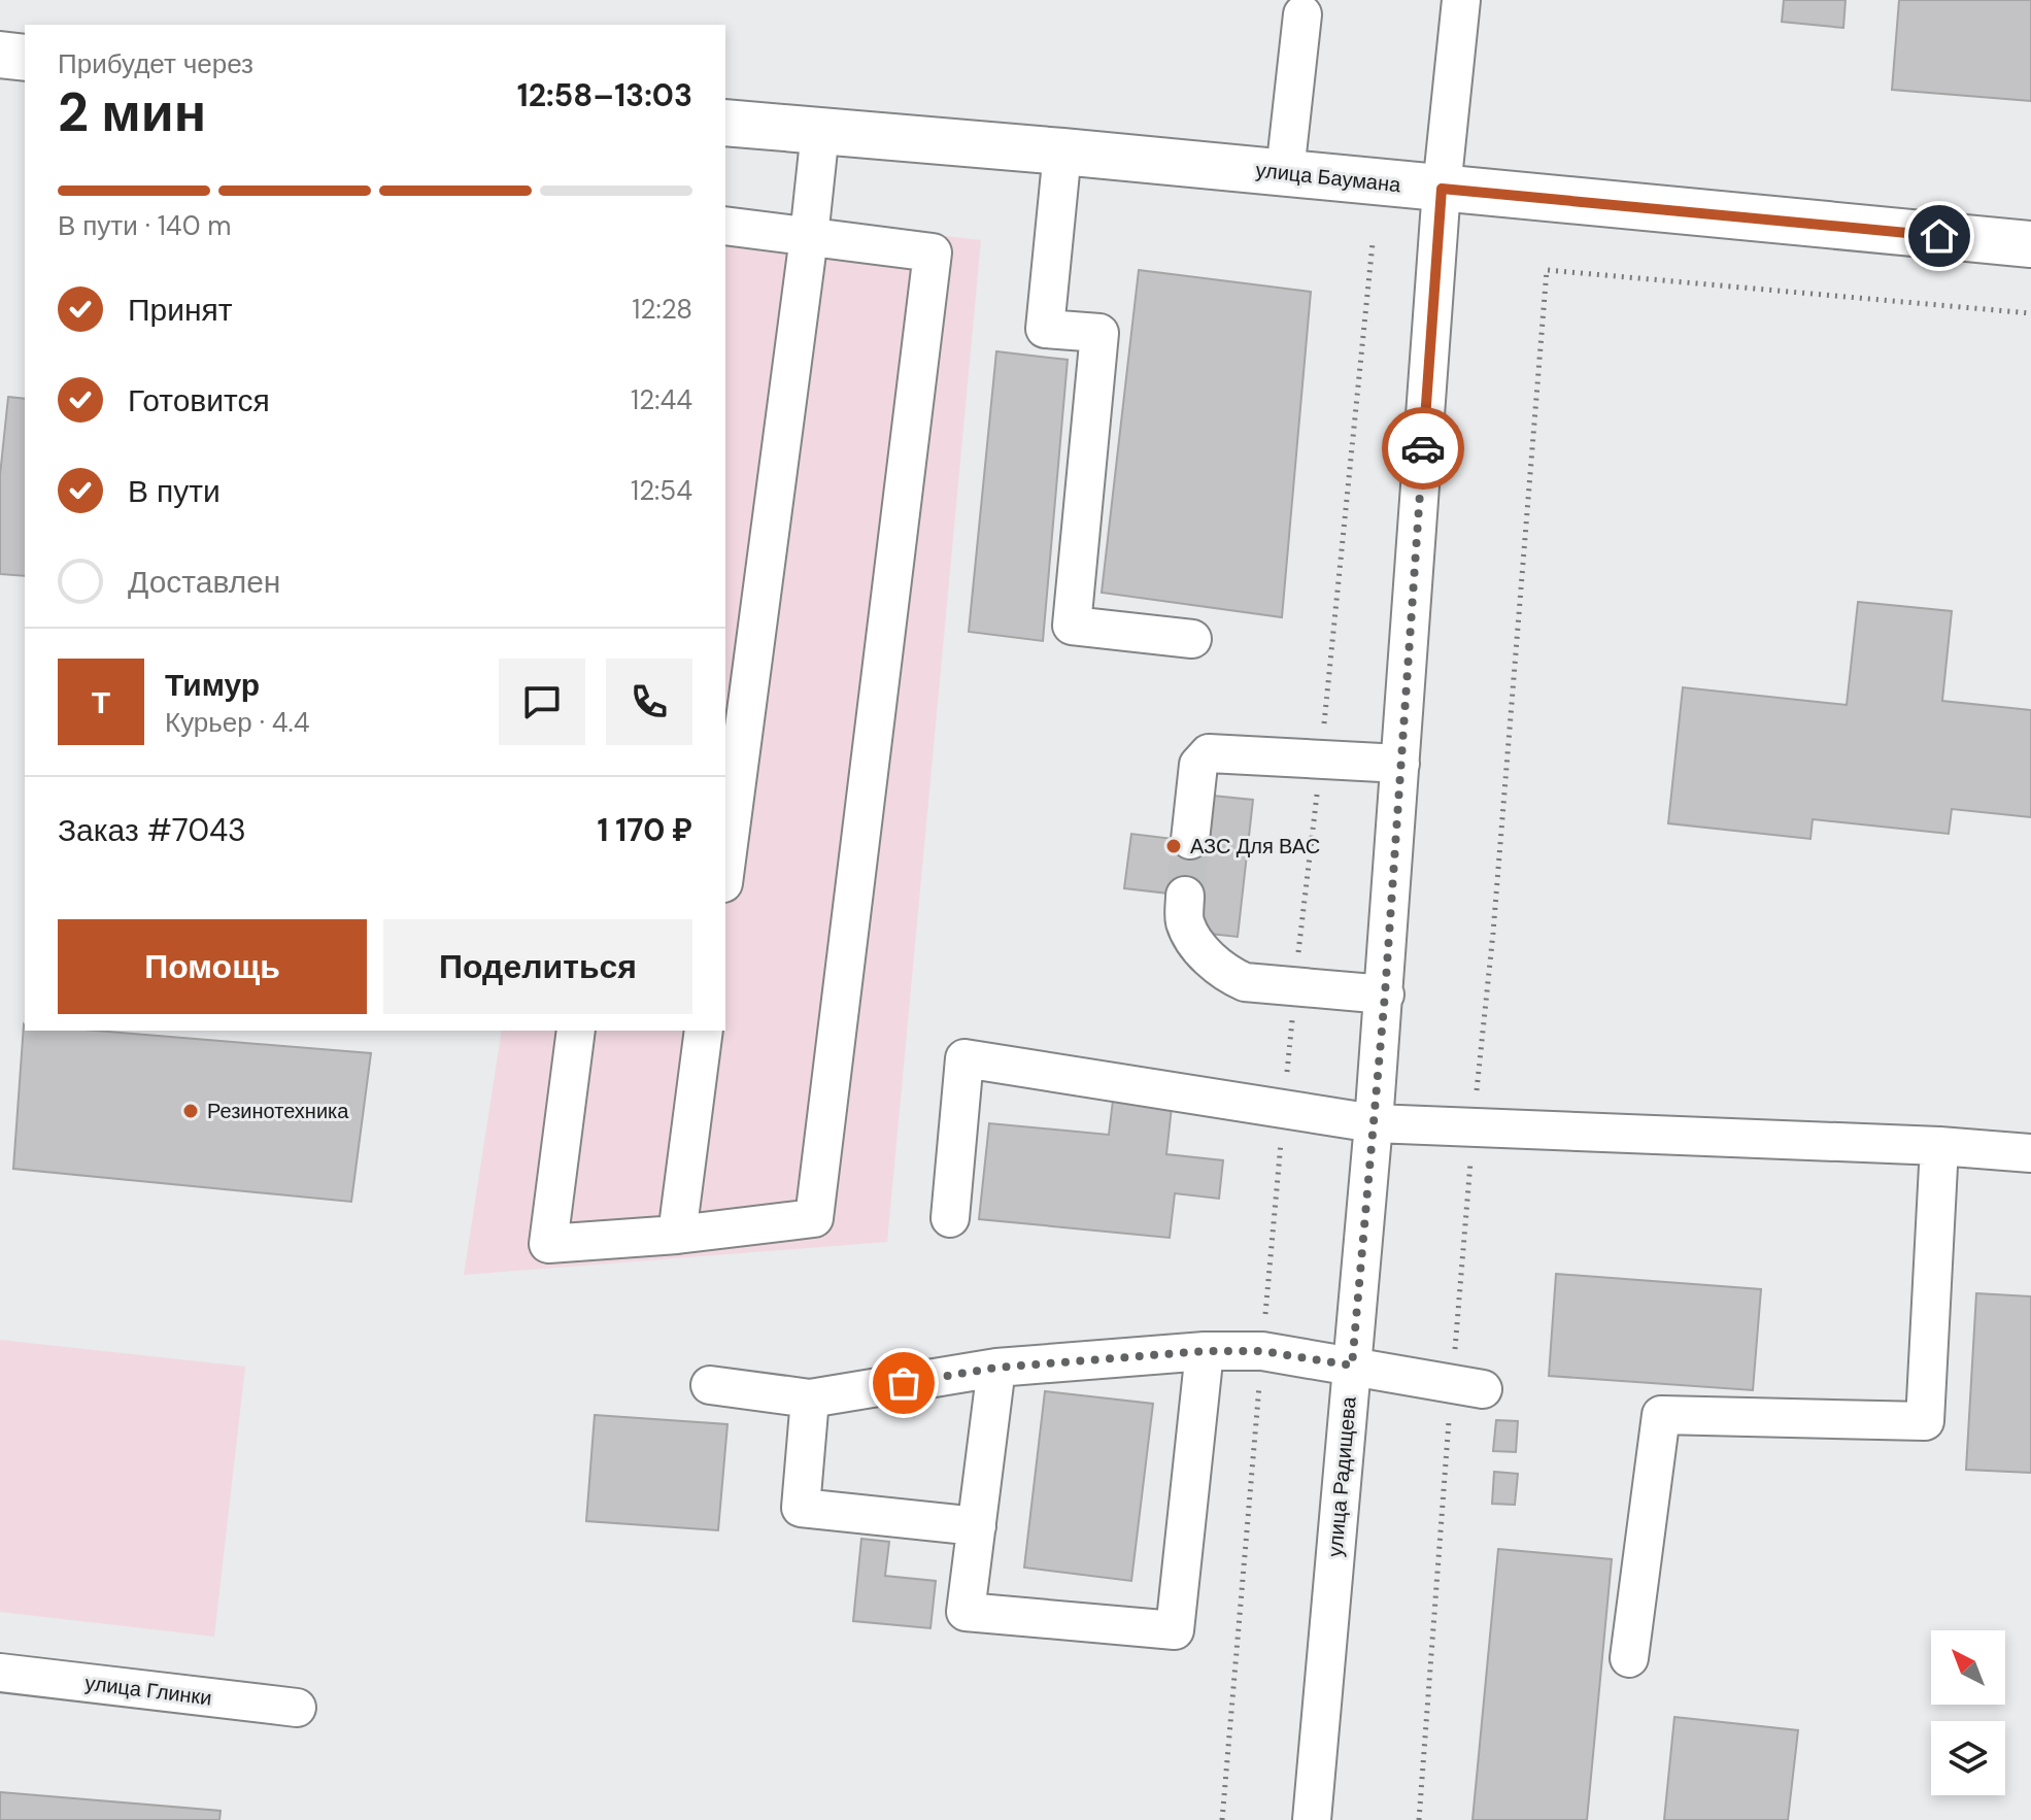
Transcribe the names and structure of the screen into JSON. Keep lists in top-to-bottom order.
{
  "streets": {
    "main road": ["улица Баумана"],
    "street": ["улица Радищева", "улица Глинки"]
  },
  "crossings": [
    ["улица Баумана", "улица Радищева"]
  ],
  "places": ["АЗС Для ВАС", "Резинотехника"],
  "north": "top left",
  "page": {
    "heading": ["2 мин", "Прибудет через", "12:58–13:03"],
    "panel": [
      "Тимур",
      "Курьер · 4.4",
      "Заказ #7043",
      "1 170 ₽"
    ],
    "bar": "В пути · 140 m",
    "list": [
      ["Принят", "12:28"],
      ["Готовится", "12:44"],
      ["В пути", "12:54"],
      "Доставлен"
    ],
    "round": "Т",
    "buttons": ["Помощь", "Поделиться"]
  }
}
